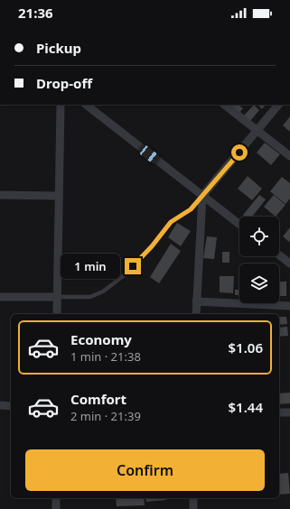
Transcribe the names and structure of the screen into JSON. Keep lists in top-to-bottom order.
{
  "page": {
    "status": "21:36",
    "banner": ["Pickup", "Drop-off"],
    "bubble": "1 min",
    "list": [
      {
        "name": "Economy",
        "note": "1 min · 21:38",
        "value": "$1.06"
      },
      {
        "name": "Comfort",
        "note": "2 min · 21:39",
        "value": "$1.44"
      }
    ],
    "buttons": "Confirm"
  }
}
